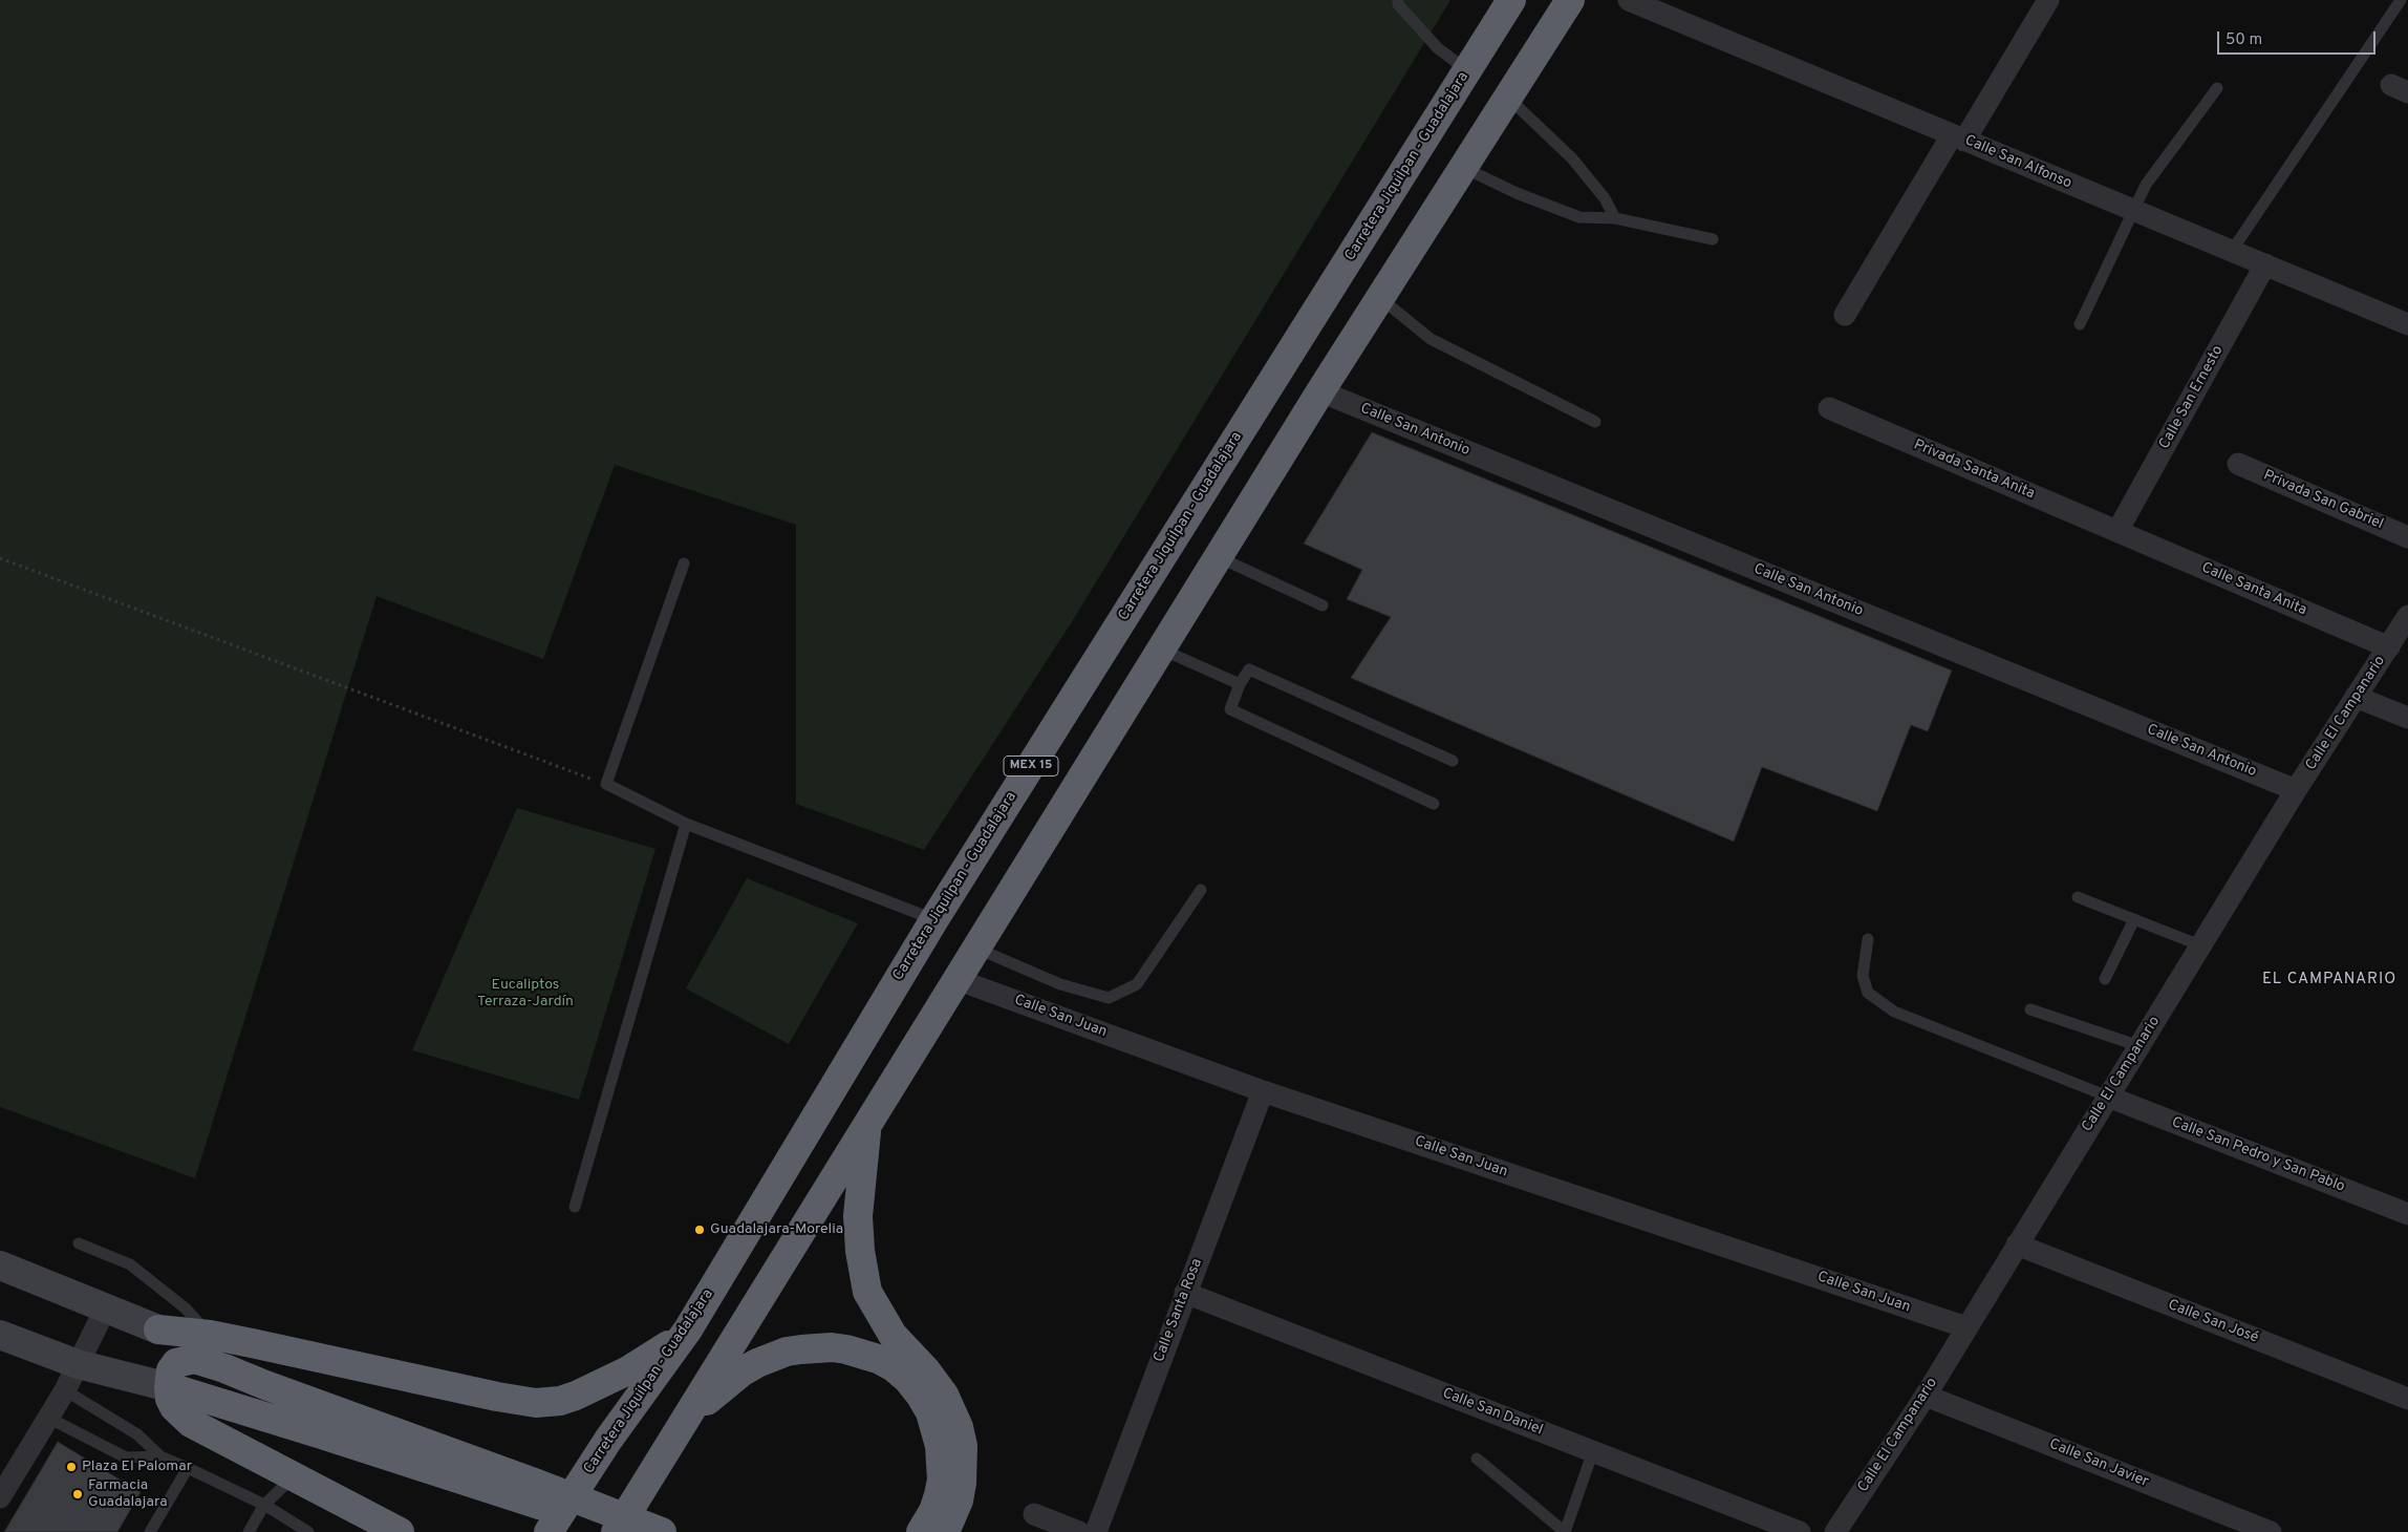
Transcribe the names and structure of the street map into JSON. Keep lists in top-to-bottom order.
{
  "streets": {
    "highway": ["Carretera Jiquilpan - Guadalajara", "MEX 15"],
    "street": [
      "Calle San Alfonso",
      "Calle San Ernesto",
      "Calle San Antonio",
      "Privada Santa Anita",
      "Privada San Gabriel",
      "Calle Santa Anita",
      "Calle El Campanario",
      "Calle San Juan",
      "Calle San Pedro y San Pablo",
      "Calle Santa Rosa",
      "Calle San José",
      "Calle San Daniel",
      "Calle San Javier"
    ]
  },
  "crossings": [
    ["Calle San Alfonso", "Calle San Ernesto"],
    ["Calle San Ernesto", "Privada Santa Anita"],
    ["Calle San Ernesto", "Calle Santa Anita"],
    ["Calle San Antonio", "Calle El Campanario"],
    ["Privada Santa Anita", "Calle Santa Anita"],
    ["Calle Santa Anita", "Calle El Campanario"],
    ["Calle El Campanario", "Calle San Juan"],
    ["Calle El Campanario", "Calle San Pedro y San Pablo"],
    ["Calle El Campanario", "Calle San José"],
    ["Calle El Campanario", "Calle San Javier"],
    ["Calle San Juan", "Calle Santa Rosa"],
    ["Calle Santa Rosa", "Calle San Daniel"]
  ],
  "districts": ["EL CAMPANARIO"],
  "parks": ["Eucaliptos Terraza-Jardín"],
  "places": ["Guadalajara-Morelia", "Plaza El Palomar", "Farmacia Guadalajara"],
  "scale_bar": "50 m"
}
